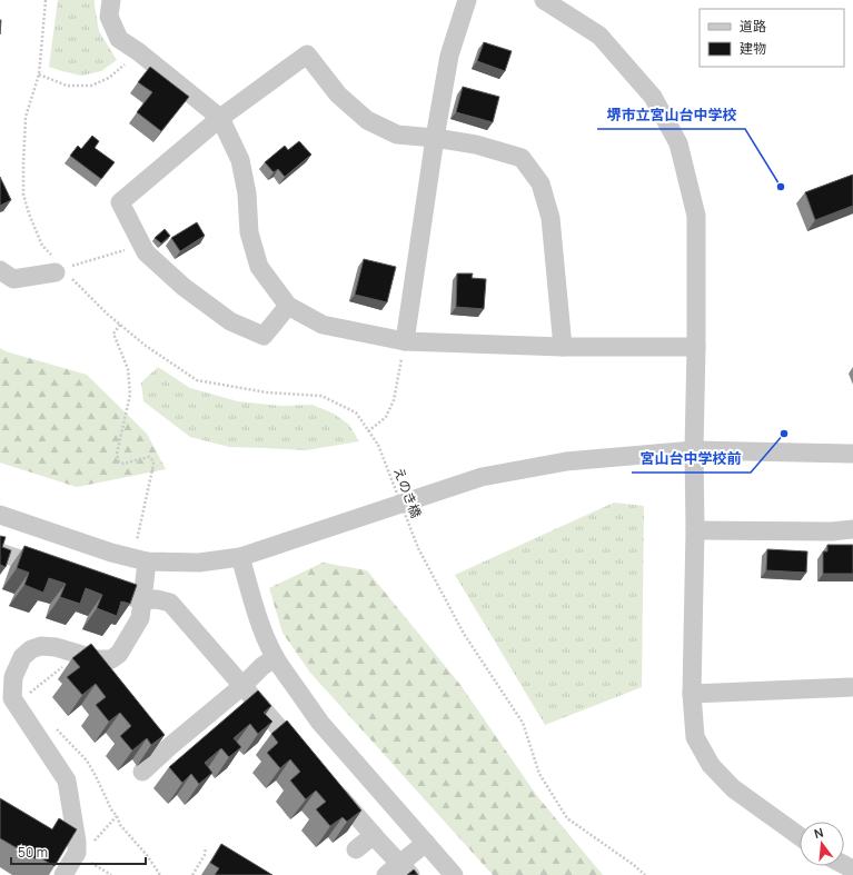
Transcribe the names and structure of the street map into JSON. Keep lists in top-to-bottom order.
{
  "streets": {
    "path": ["えのき橋"]
  },
  "places": ["堺市立宮山台中学校", "宮山台中学校前"],
  "legend": ["道路", "建物"],
  "scale_bar": "50 m",
  "north": "top"
}
